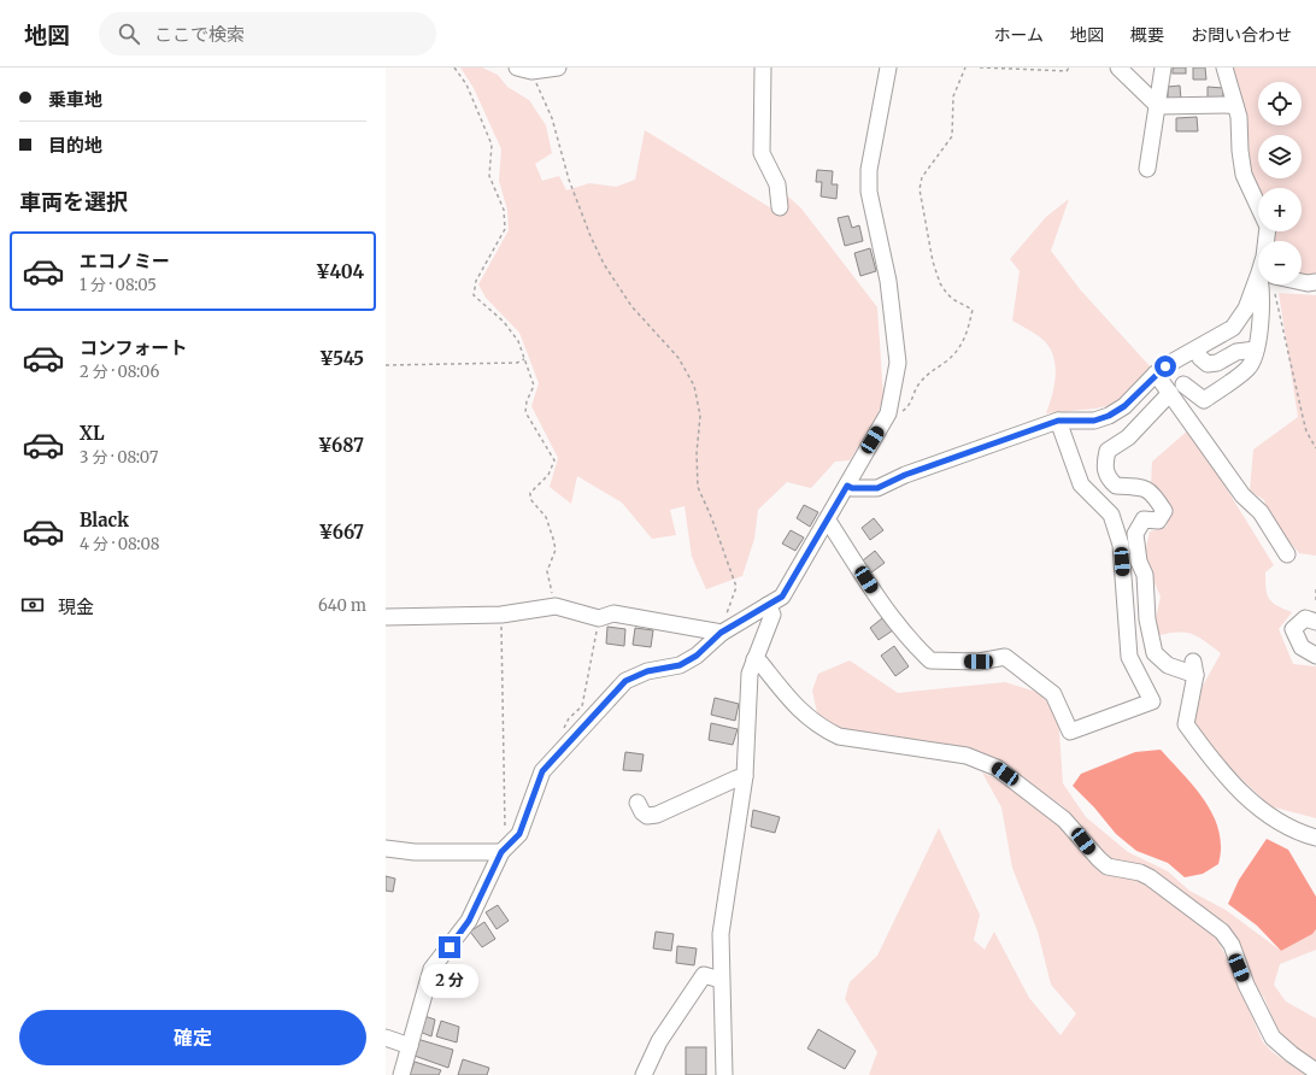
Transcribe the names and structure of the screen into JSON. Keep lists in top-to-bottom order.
{
  "page": {
    "header": "地図",
    "search": "ここで検索",
    "nav": [
      "ホーム",
      "地図",
      "概要",
      "お問い合わせ"
    ],
    "banner": ["乗車地", "目的地"],
    "map_buttons": ["+", "−"],
    "heading": "車両を選択",
    "list": [
      {
        "name": "エコノミー",
        "note": "1 分 · 08:05",
        "value": "¥404"
      },
      {
        "name": "コンフォート",
        "note": "2 分 · 08:06",
        "value": "¥545"
      },
      {
        "name": "XL",
        "note": "3 分 · 08:07",
        "value": "¥687"
      },
      {
        "name": "Black",
        "note": "4 分 · 08:08",
        "value": "¥667"
      }
    ],
    "pay": ["現金", "640 m"],
    "bubble": "2 分",
    "buttons": "確定"
  }
}
